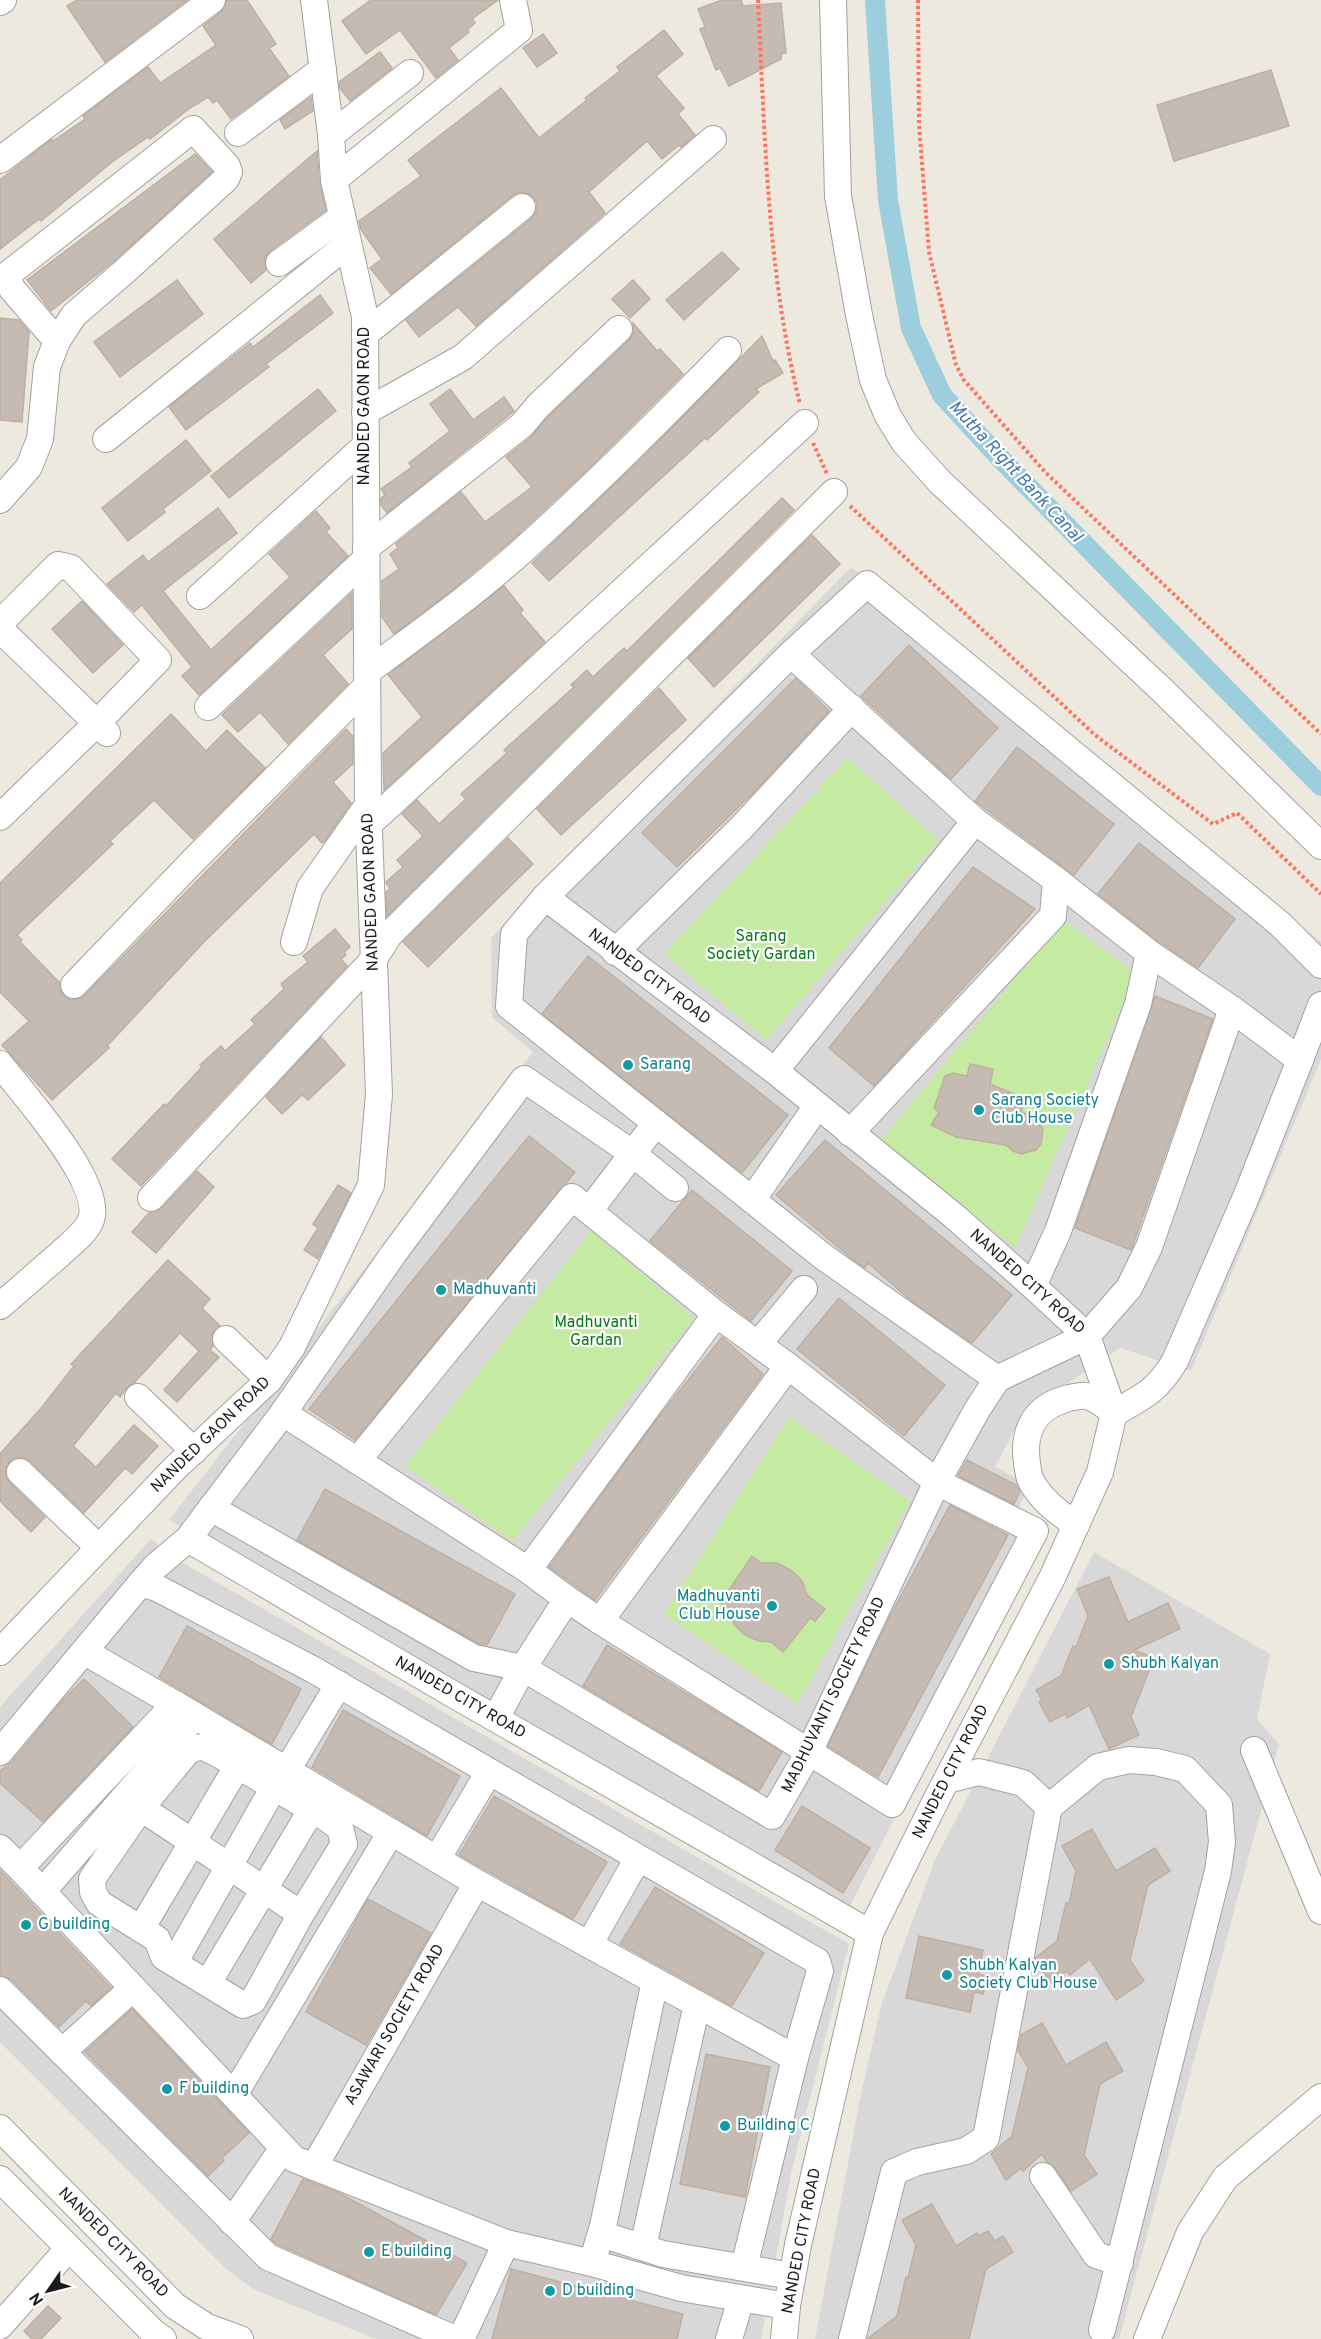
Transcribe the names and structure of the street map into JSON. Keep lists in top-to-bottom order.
{
  "streets": {
    "street": [
      "NANDED GAON ROAD",
      "NANDED CITY ROAD",
      "MADHUVANTI SOCIETY ROAD",
      "ASAWARI SOCIETY ROAD"
    ]
  },
  "water": ["Mutha Right Bank Canal"],
  "parks": ["Sarang Society Gardan", "Madhuvanti Gardan"],
  "places": [
    "Sarang",
    "Sarang Society Club House",
    "Madhuvanti",
    "Madhuvanti Club House",
    "Shubh Kalyan",
    "G building",
    "Shubh Kalyan Society Club House",
    "F building",
    "Building C",
    "E building",
    "D building"
  ],
  "north": "bottom left"
}
